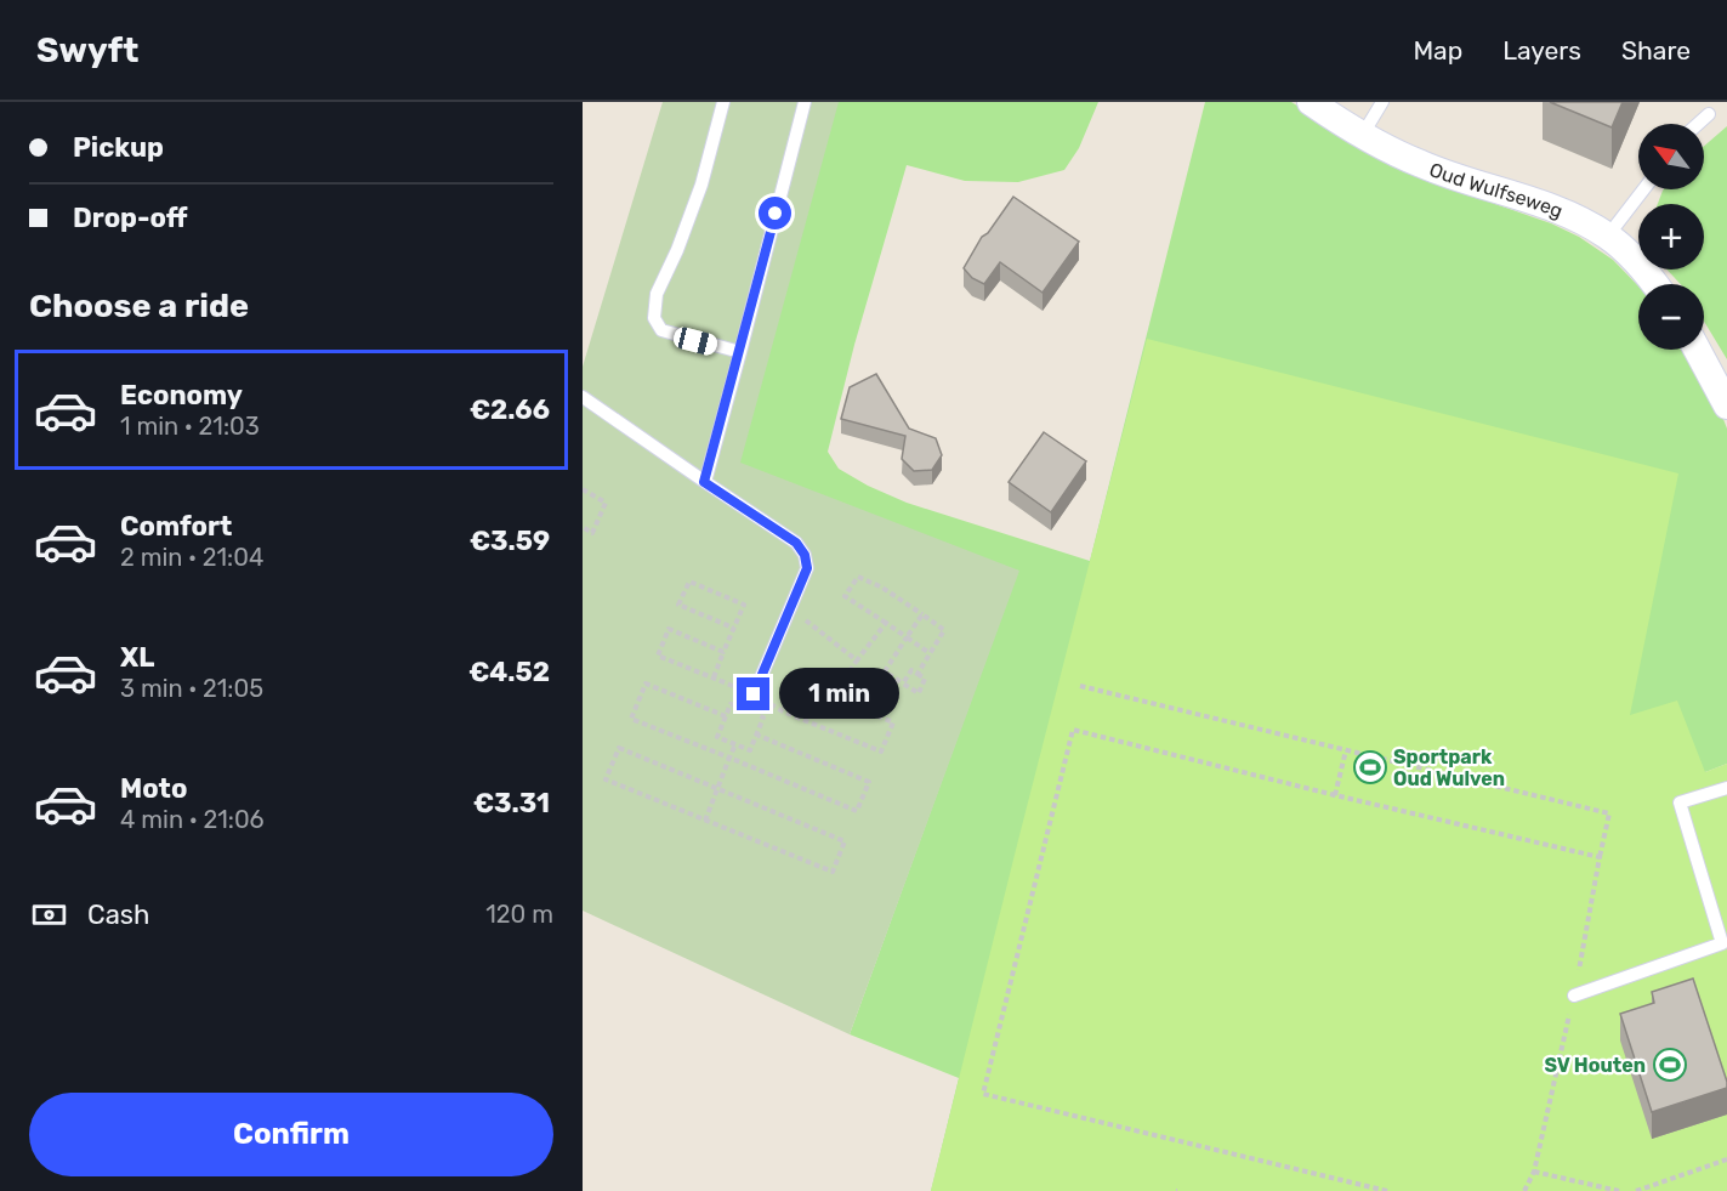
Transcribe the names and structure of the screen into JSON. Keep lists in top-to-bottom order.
{
  "streets": {
    "street": ["Oud Wulfseweg"]
  },
  "places": {
    "sports": ["Sportpark Oud Wulven", "SV Houten"]
  },
  "north": "top left",
  "page": {
    "header": "Swyft",
    "nav": ["Map", "Layers", "Share"],
    "banner": ["Pickup", "Drop-off"],
    "map_buttons": ["+", "−"],
    "heading": "Choose a ride",
    "list": [
      {
        "name": "Economy",
        "note": "1 min · 21:03",
        "value": "€2.66"
      },
      {
        "name": "Comfort",
        "note": "2 min · 21:04",
        "value": "€3.59"
      },
      {
        "name": "XL",
        "note": "3 min · 21:05",
        "value": "€4.52"
      },
      {
        "name": "Moto",
        "note": "4 min · 21:06",
        "value": "€3.31"
      }
    ],
    "bubble": "1 min",
    "pay": ["Cash", "120 m"],
    "buttons": "Confirm"
  }
}
